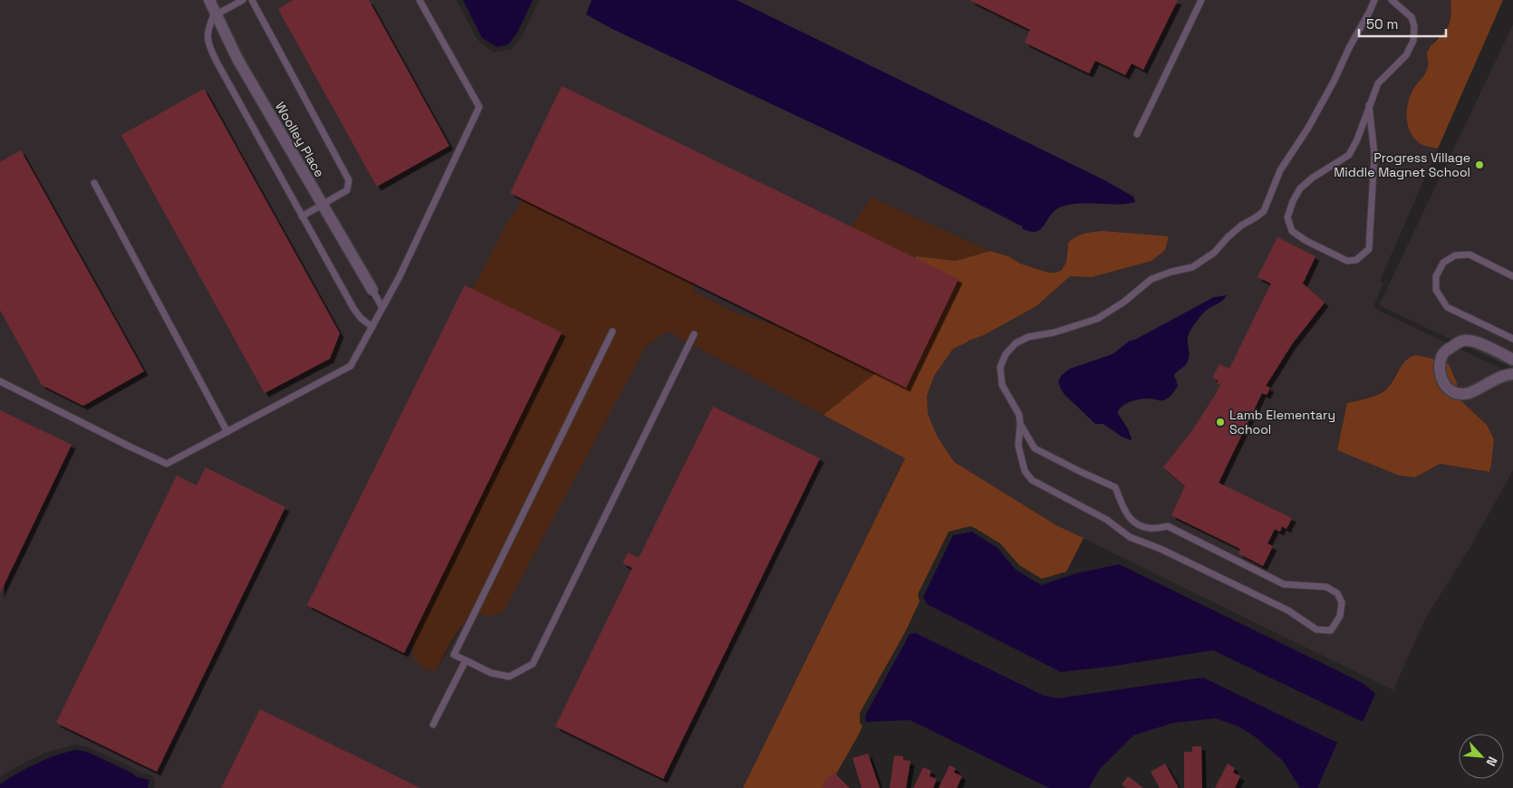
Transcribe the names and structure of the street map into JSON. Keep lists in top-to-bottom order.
{
  "streets": {
    "street": ["Woolley Place"]
  },
  "places": ["Progress Village Middle Magnet School", "Lamb Elementary School"],
  "scale_bar": "50 m",
  "north": "bottom right"
}
